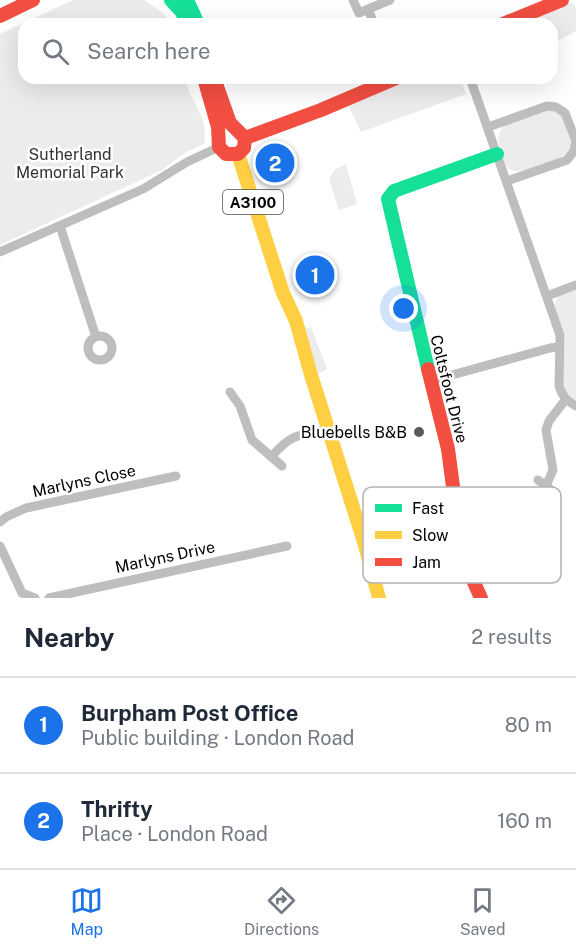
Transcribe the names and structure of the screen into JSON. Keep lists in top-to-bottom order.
{
  "streets": {
    "main road": ["A3100", "Coltsfoot Drive"],
    "street": ["Marlyns Close", "Marlyns Drive"]
  },
  "parks": ["Sutherland Memorial Park"],
  "places": ["Bluebells B&B"],
  "legend": ["Fast", "Slow", "Jam"],
  "page": {
    "search": "Search here",
    "pins": ["2", "1"],
    "heading": ["Nearby", "2 results"],
    "list": [
      {
        "mark": "1",
        "name": "Burpham Post Office",
        "note": "Public building · London Road",
        "value": "80 m"
      },
      {
        "mark": "2",
        "name": "Thrifty",
        "note": "Place · London Road",
        "value": "160 m"
      }
    ],
    "nav": ["Map", "Directions", "Saved"]
  }
}
